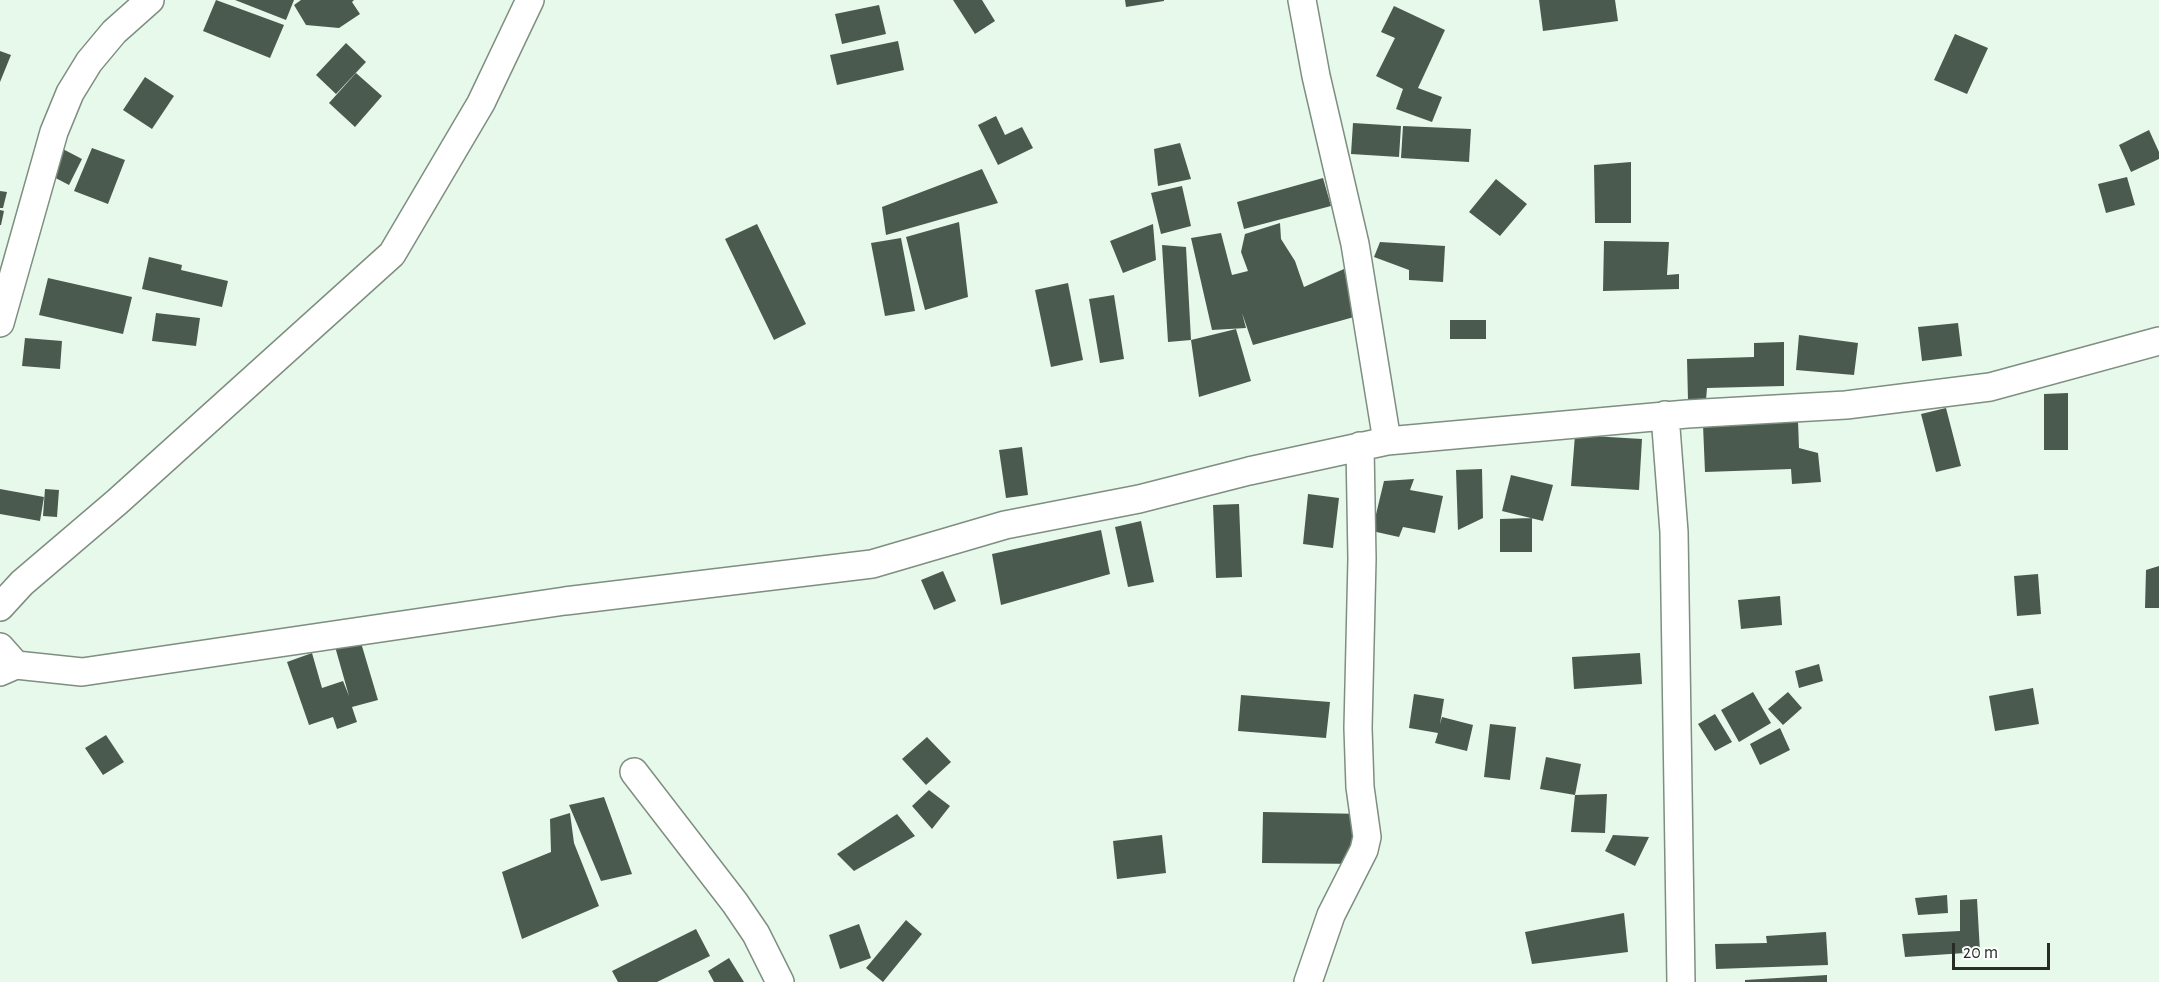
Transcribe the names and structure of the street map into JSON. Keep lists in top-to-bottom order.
{
  "scale_bar": "20 m"
}
